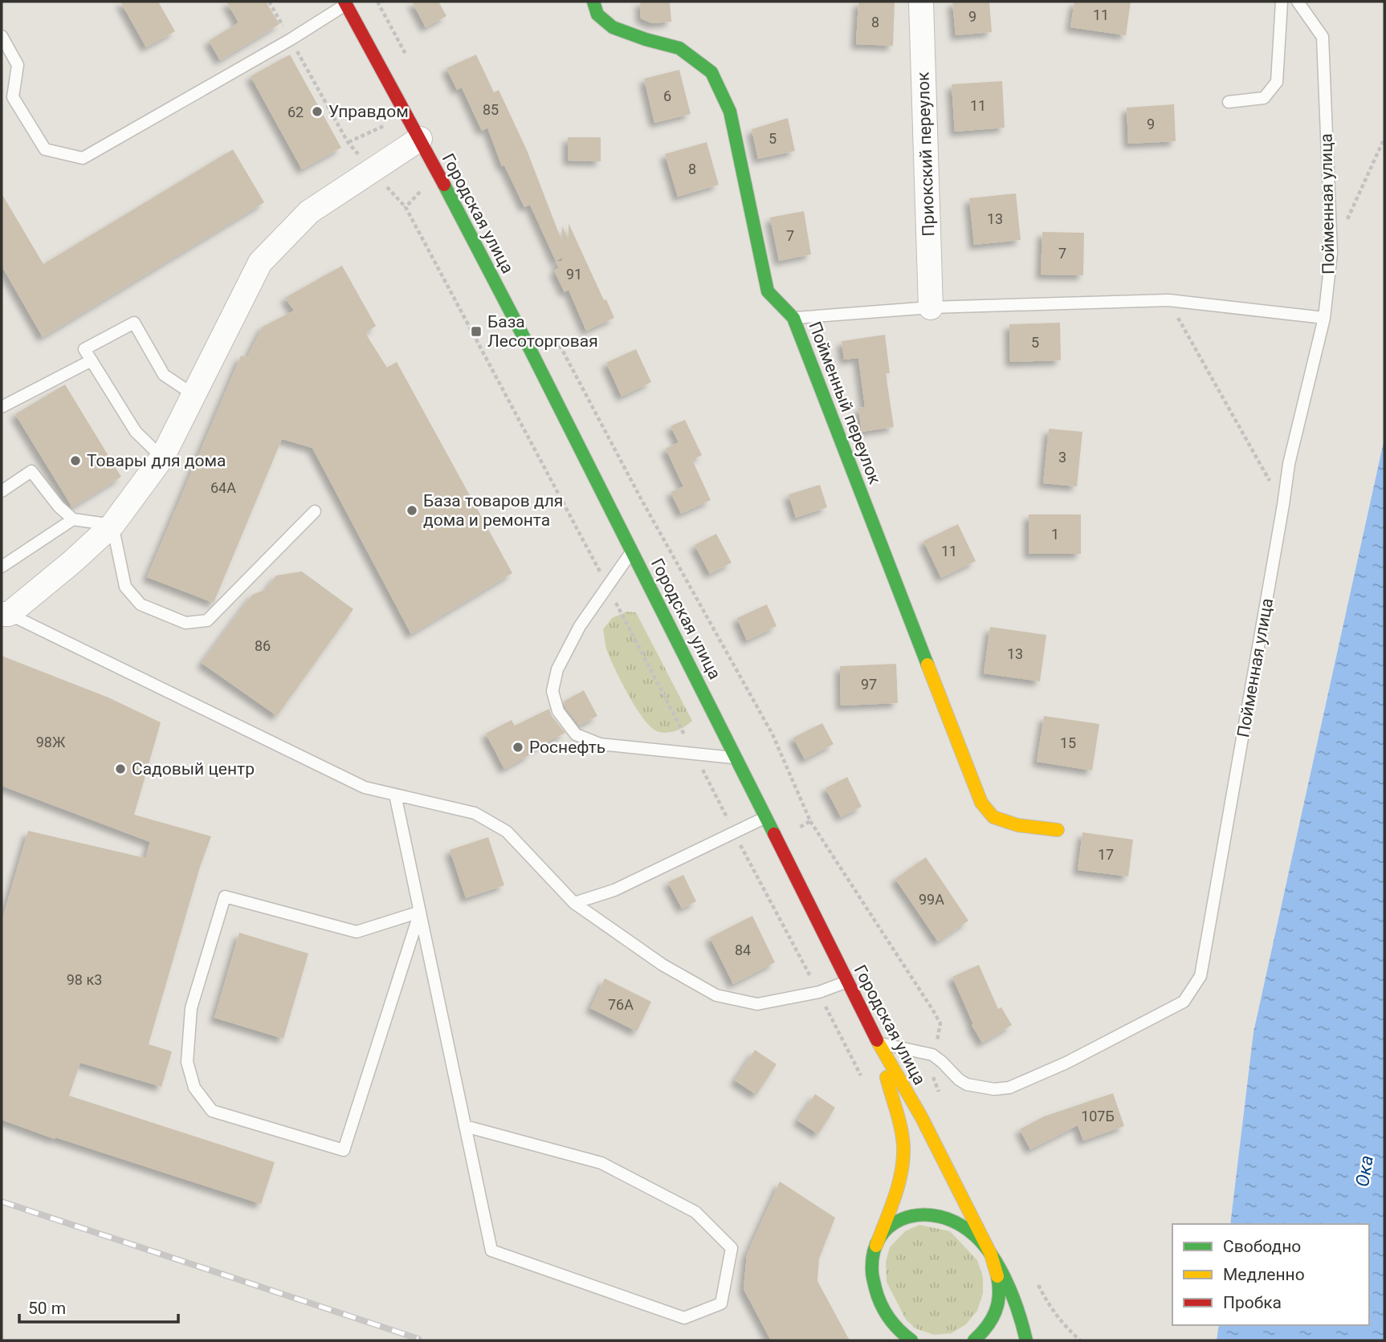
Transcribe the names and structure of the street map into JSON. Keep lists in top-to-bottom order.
{
  "streets": {
    "main road": ["Городская улица", "Пойменный переулок"],
    "street": ["Приокский переулок"],
    "lane": ["Пойменная улица"]
  },
  "crossings": [
    ["Пойменная улица", "Городская улица"]
  ],
  "water": ["Ока"],
  "places": {
    "other": [
      "Управдом",
      "Товары для дома",
      "База товаров для дома и ремонта",
      "Роснефть",
      "Садовый центр"
    ],
    "transit": ["База Лесоторговая"]
  },
  "house_numbers": [
    "11",
    "9",
    "8",
    "6",
    "11",
    "85",
    "62",
    "9",
    "5",
    "8",
    "13",
    "7",
    "7",
    "91",
    "5",
    "3",
    "64А",
    "1",
    "11",
    "86",
    "13",
    "97",
    "98Ж",
    "15",
    "17",
    "99А",
    "84",
    "98 к3",
    "76А",
    "107Б"
  ],
  "legend": ["Свободно", "Медленно", "Пробка"],
  "scale_bar": "50 m"
}
